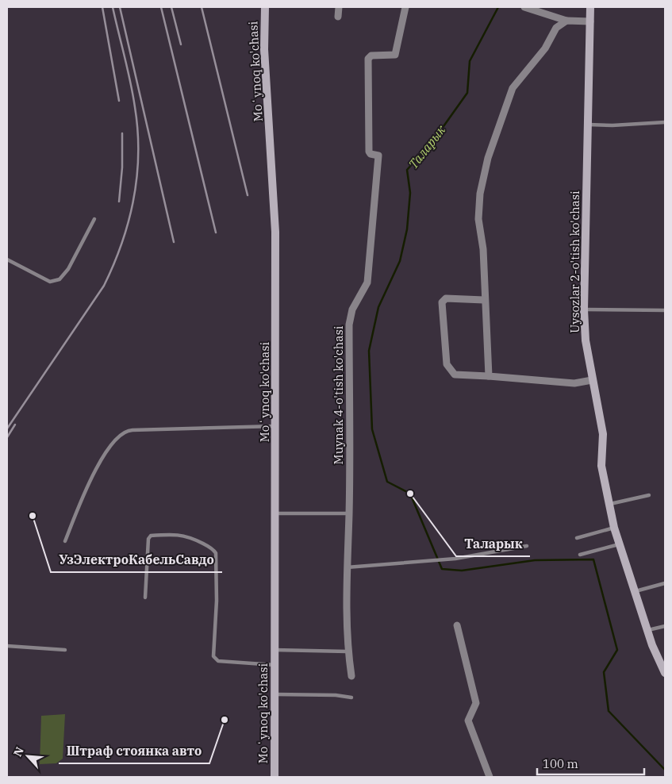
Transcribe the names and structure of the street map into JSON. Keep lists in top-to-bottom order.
{
  "streets": {
    "street": ["Moʻynoq ko'chasi", "Uysozlar 2-o'tish ko'chasi", "Muynak 4-o'tish ko'chasi"]
  },
  "water": ["Таларык"],
  "places": ["Таларык", "УзЭлектроКабельСавдо", "Штраф стоянка авто"],
  "scale_bar": "100 m",
  "north": "top left"
}
